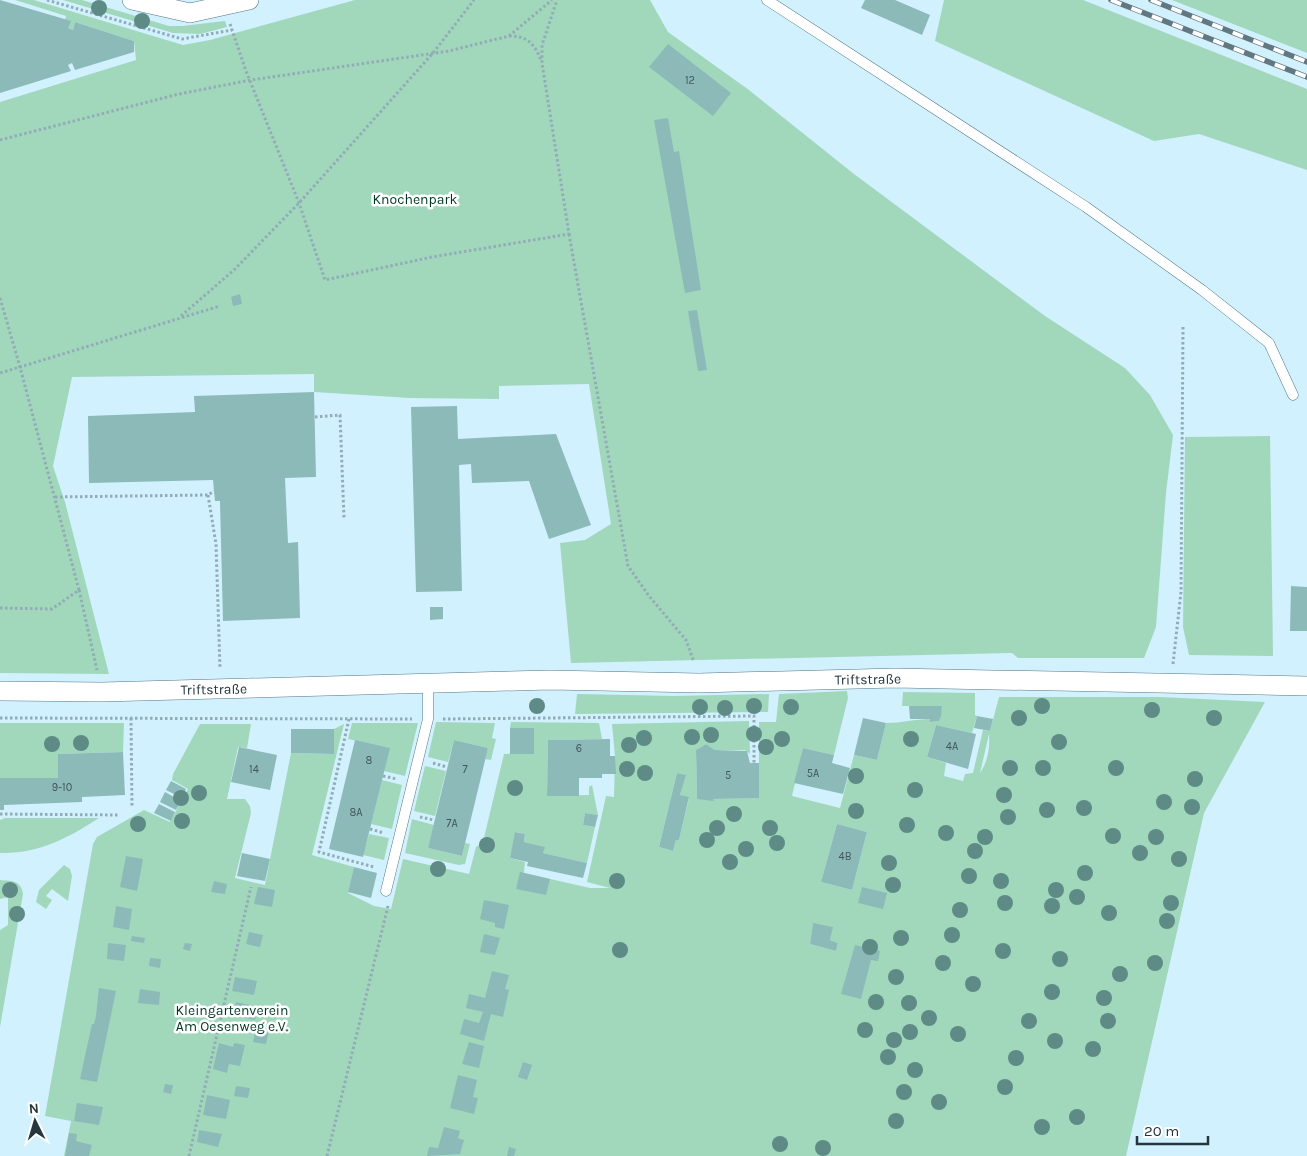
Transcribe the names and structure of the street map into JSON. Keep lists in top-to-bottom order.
{
  "streets": {
    "street": ["Triftstraße"]
  },
  "parks": ["Knochenpark", "Kleingartenverein Am Oesenweg e.V."],
  "house_numbers": [
    "12",
    "4A",
    "6",
    "8",
    "14",
    "7",
    "5A",
    "5",
    "9-10",
    "8A",
    "7A",
    "4B"
  ],
  "scale_bar": "20 m",
  "north": "top"
}
